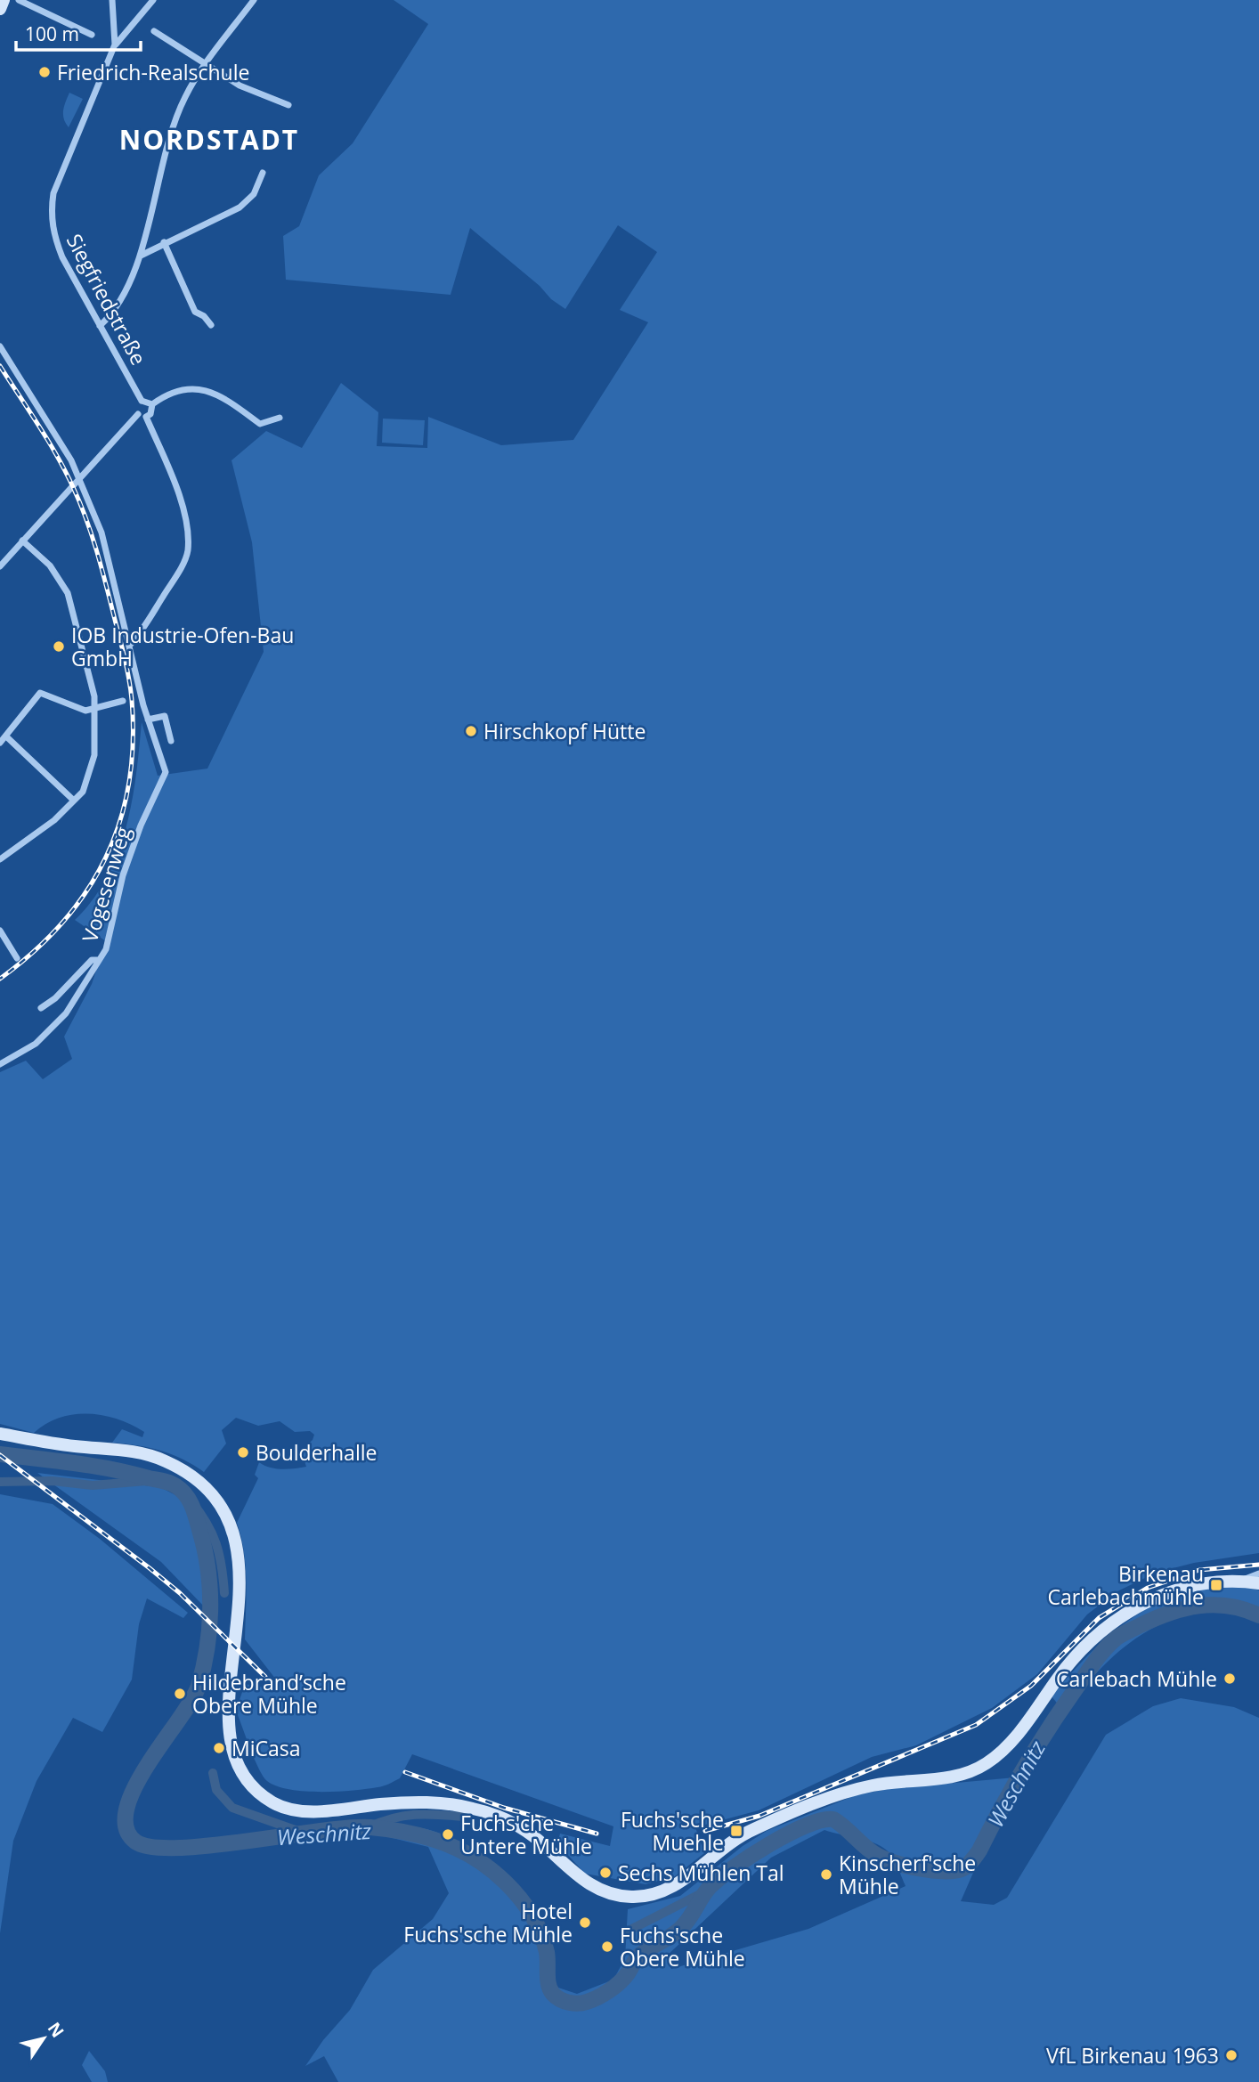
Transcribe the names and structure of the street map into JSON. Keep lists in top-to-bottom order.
{
  "streets": {
    "street": ["Siegfriedstraße", "Vogesenweg"]
  },
  "districts": ["NORDSTADT"],
  "water": ["Weschnitz"],
  "places": {
    "other": [
      "Friedrich-Realschule",
      "IOB Industrie-Ofen-Bau GmbH",
      "Hirschkopf Hütte",
      "Boulderhalle",
      "Carlebach Mühle",
      "Hildebrand’sche Obere Mühle",
      "MiCasa",
      "Fuchs'che Untere Mühle",
      "Sechs Mühlen Tal",
      "Kinscherf'sche Mühle",
      "Hotel Fuchs'sche Mühle",
      "Fuchs'sche Obere Mühle",
      "VfL Birkenau 1963"
    ],
    "transit": ["Birkenau Carlebachmühle", "Fuchs'sche Muehle"]
  },
  "scale_bar": "100 m",
  "north": "top right"
}
